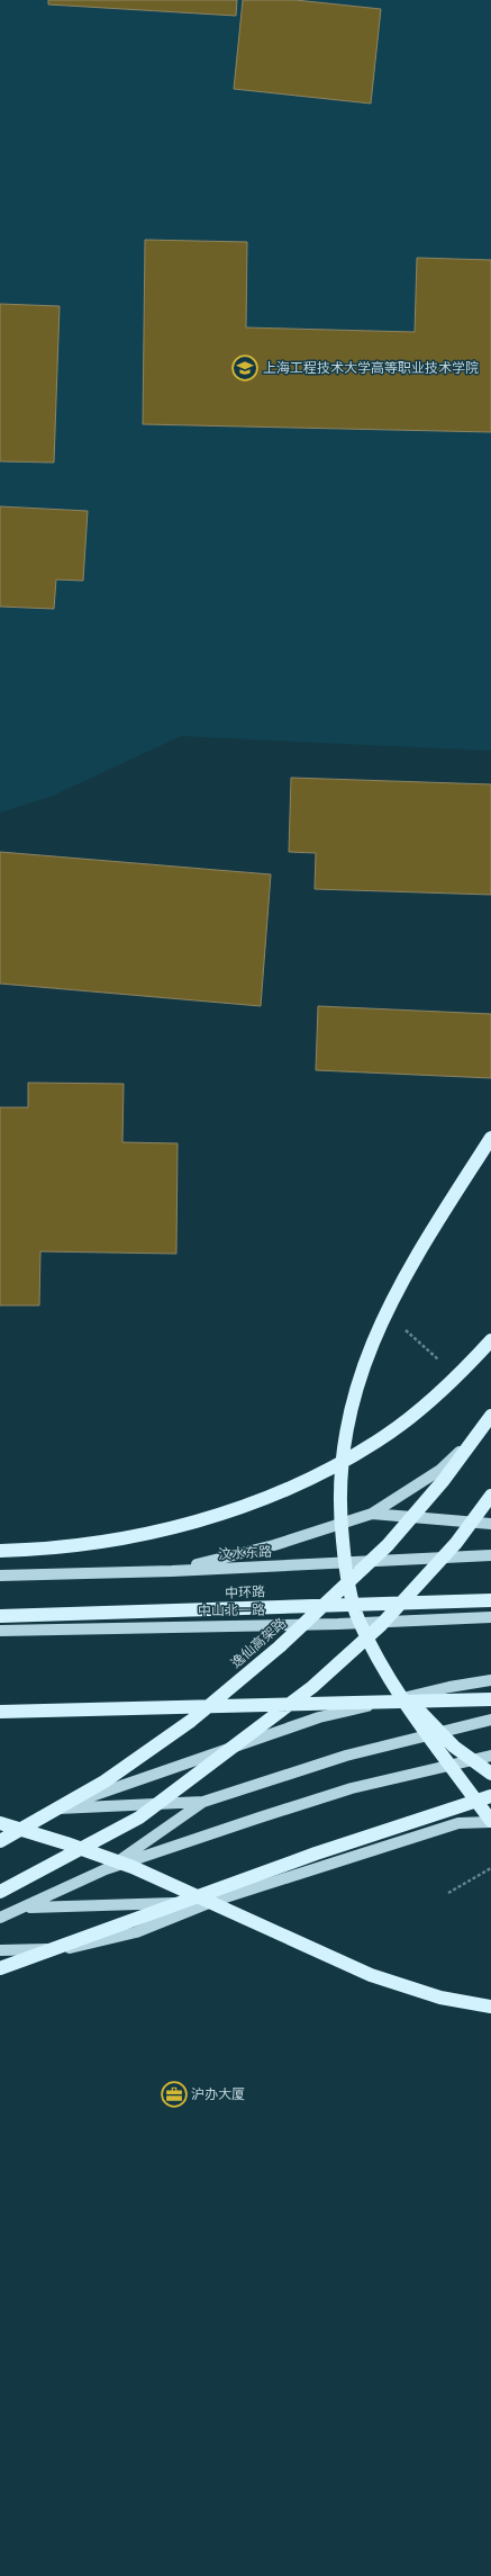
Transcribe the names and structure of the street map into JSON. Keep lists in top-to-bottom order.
{
  "streets": {
    "highway": ["中环路", "逸仙高架路"],
    "main road": ["汶水东路", "中山北一路"]
  },
  "places": {
    "school or university": ["上海工程技术大学高等职业技术学院"],
    "office": ["沪办大厦"]
  }
}
